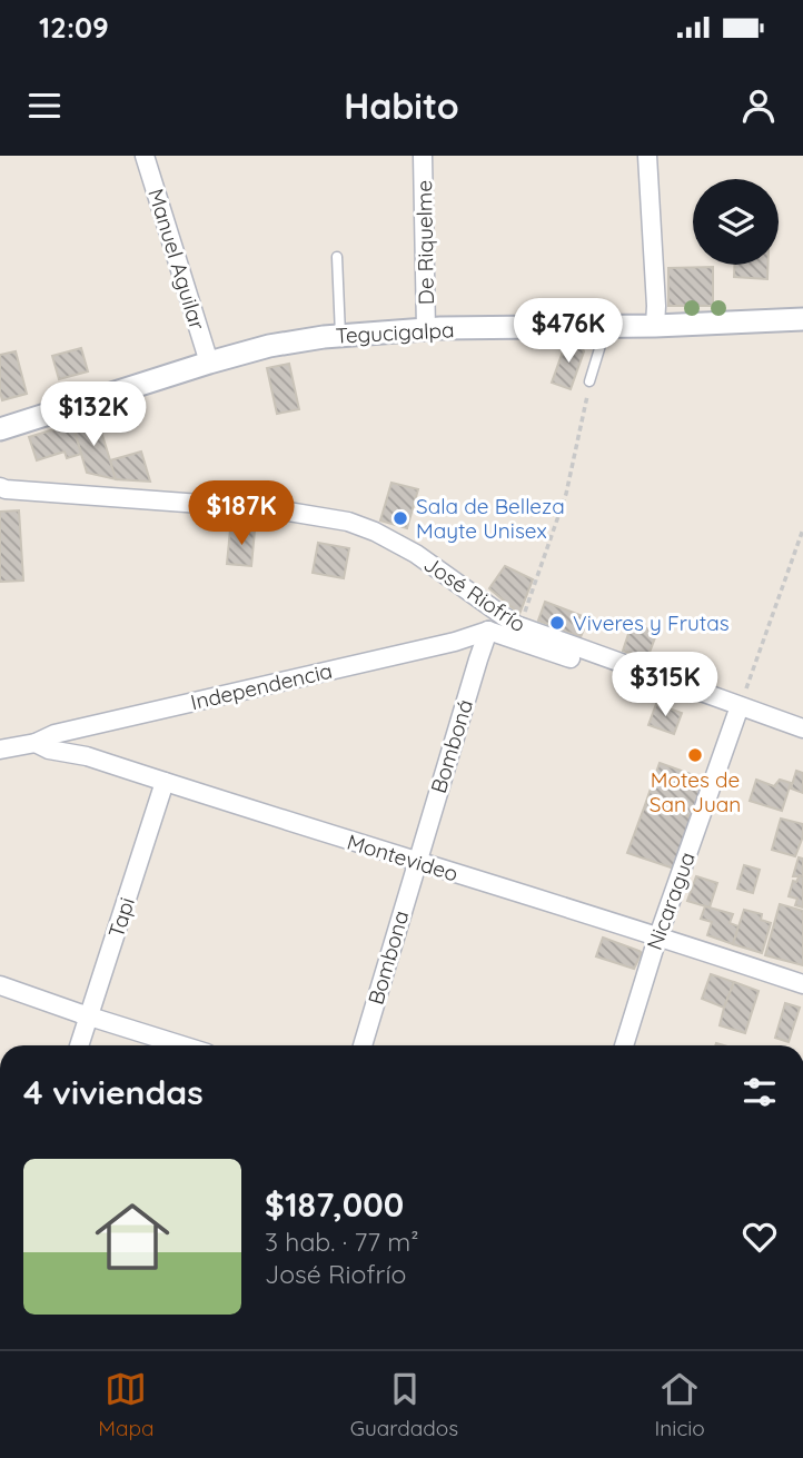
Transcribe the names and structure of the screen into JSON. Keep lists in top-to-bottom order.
{
  "streets": {
    "street": [
      "De Riquelme",
      "Manuel Aguilar",
      "Tegucigalpa",
      "José Riofrío",
      "Independencia",
      "Bomboná",
      "Montevideo",
      "Nicaragua",
      "Tapi",
      "Bombona"
    ]
  },
  "crossings": [
    ["De Riquelme", "Tegucigalpa"],
    ["Manuel Aguilar", "Tegucigalpa"],
    ["José Riofrío", "Nicaragua"],
    ["Independencia", "Bomboná"],
    ["Independencia", "Montevideo"],
    ["Bomboná", "Montevideo"],
    ["Bomboná", "Bombona"],
    ["Montevideo", "Nicaragua"],
    ["Montevideo", "Tapi"],
    ["Montevideo", "Bombona"]
  ],
  "places": ["Sala de Belleza Mayte Unisex", "Viveres y Frutas", "Motes de San Juan"],
  "page": {
    "status": "12:09",
    "header": "Habito",
    "price": [
      "$476K",
      "$132K",
      "$187K",
      "$315K"
    ],
    "heading": "4 viviendas",
    "list": [
      {
        "name": "$187,000",
        "note": "3 hab. · 77 m² · José Riofrío"
      }
    ],
    "tabs": ["Mapa", "Guardados", "Inicio"]
  }
}
